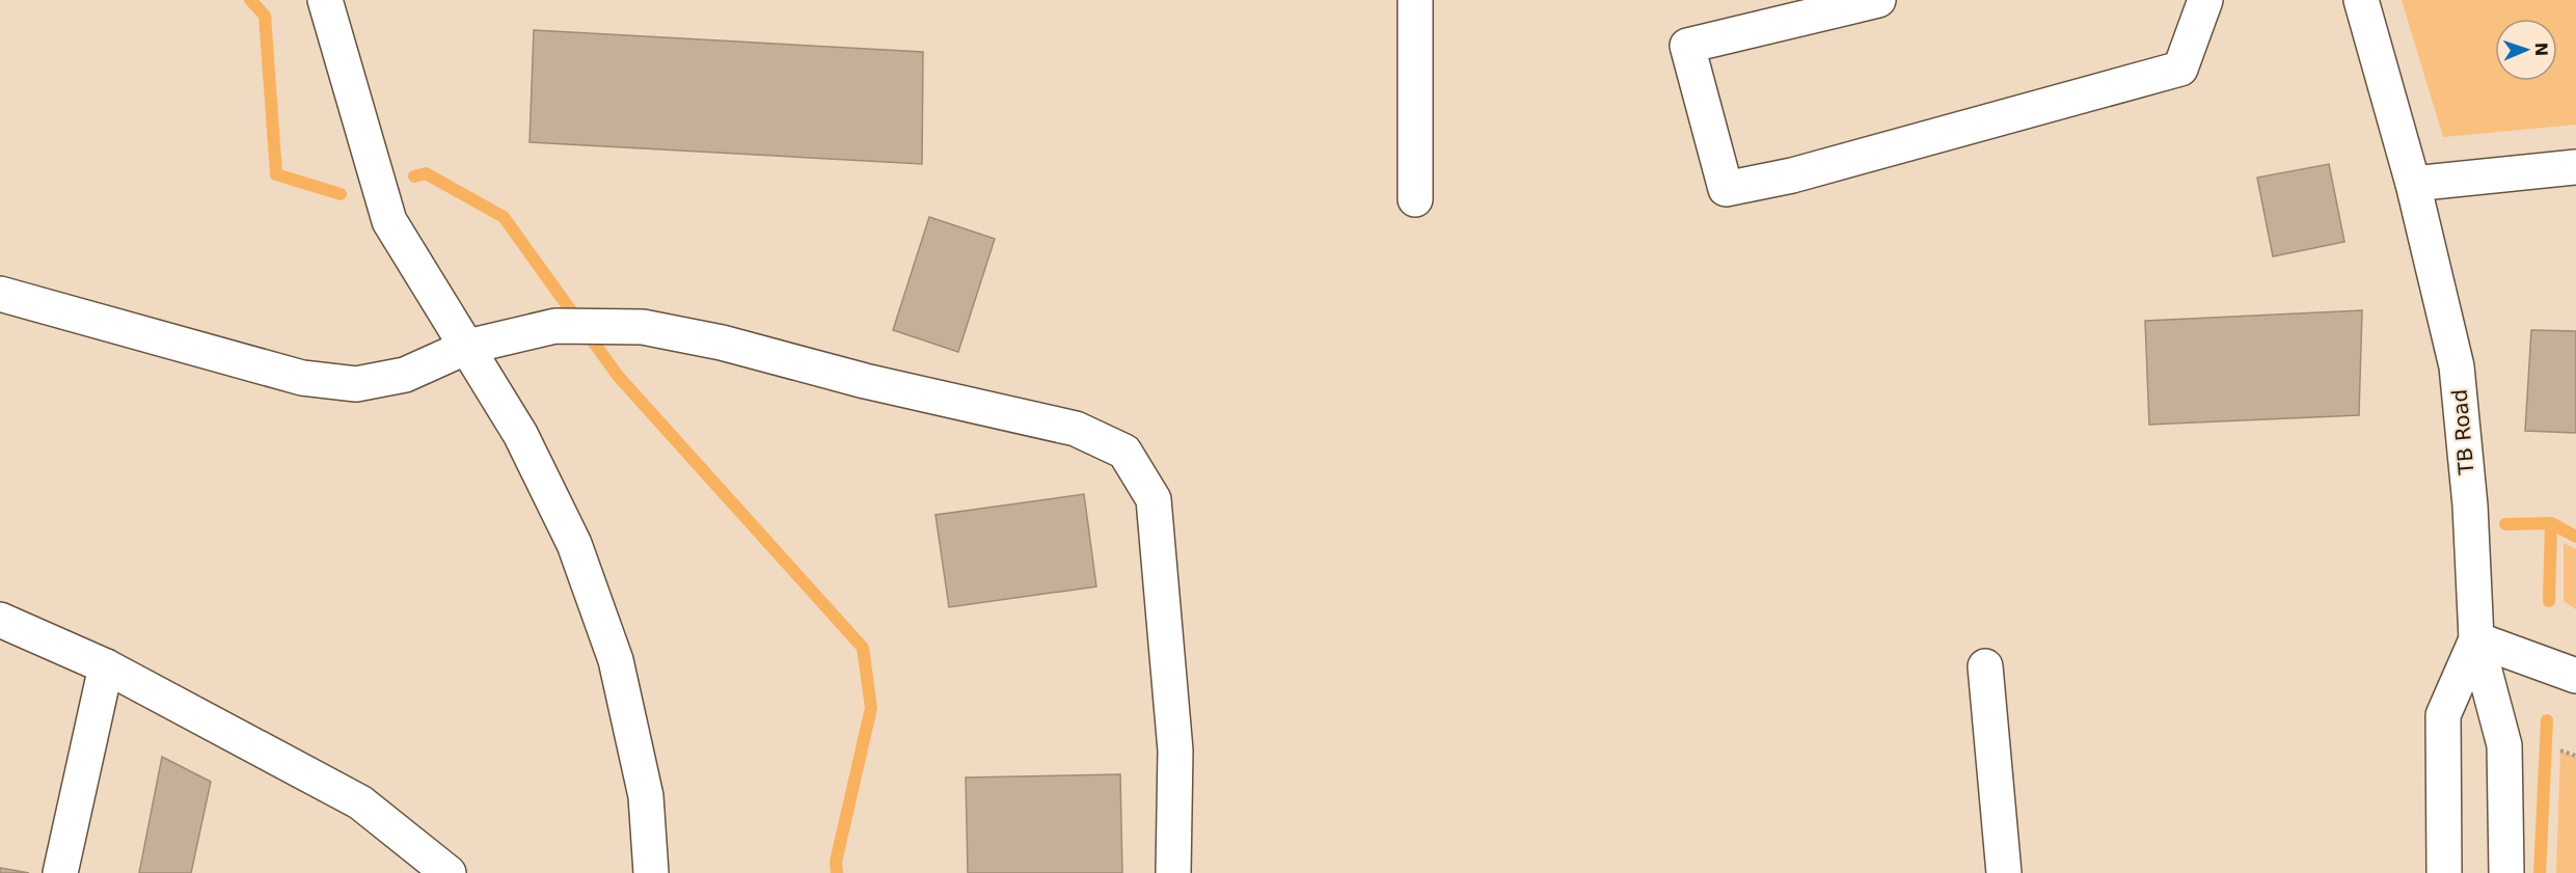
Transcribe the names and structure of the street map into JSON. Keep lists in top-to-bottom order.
{
  "streets": {
    "street": ["TB Road"]
  },
  "north": "right"
}
